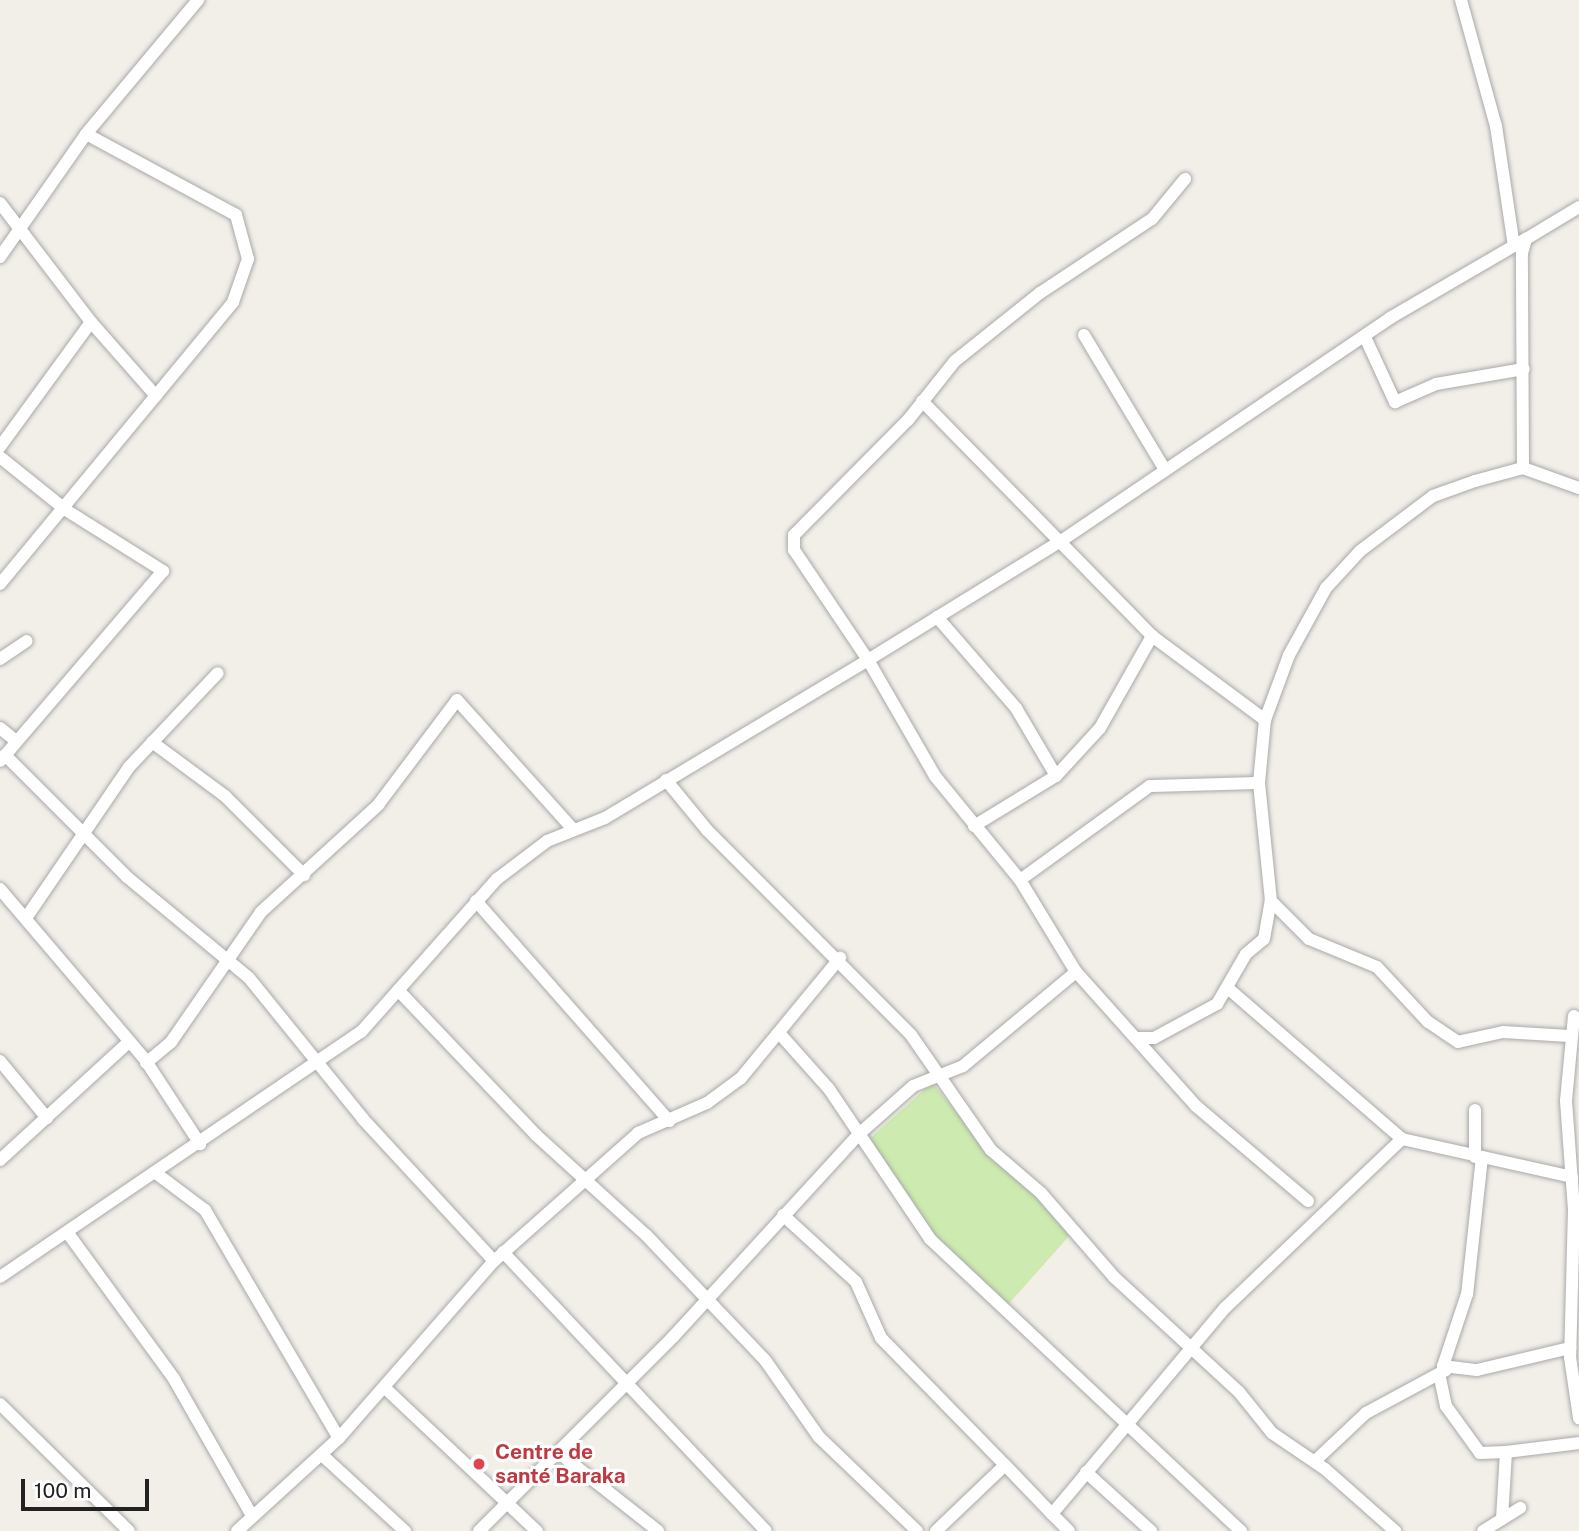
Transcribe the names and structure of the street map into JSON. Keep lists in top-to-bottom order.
{
  "places": ["Centre de santé Baraka"],
  "scale_bar": "100 m"
}
